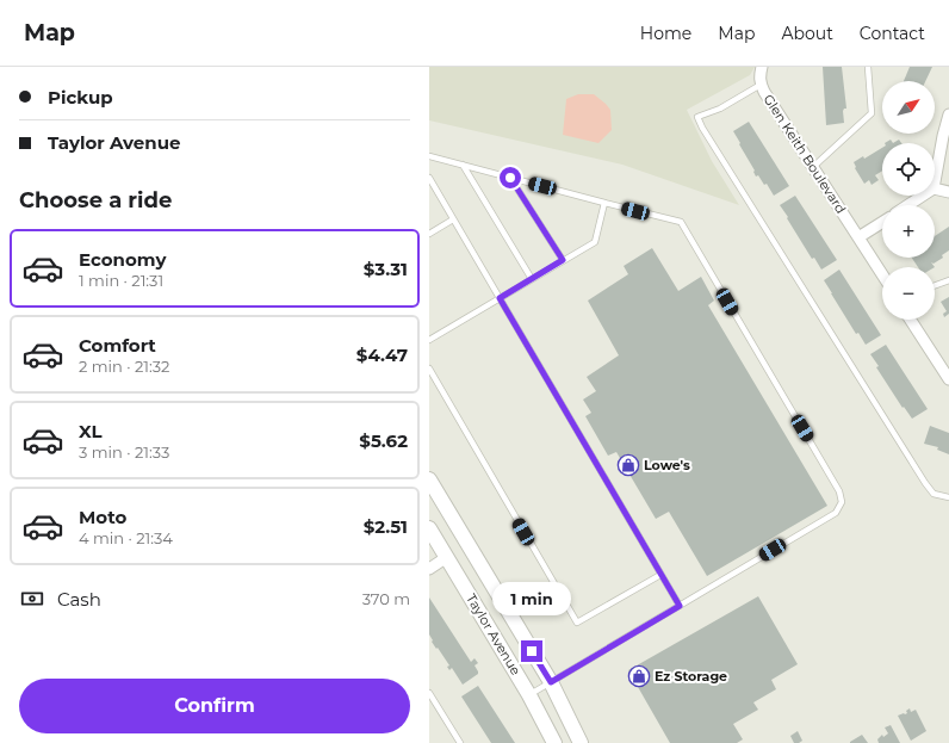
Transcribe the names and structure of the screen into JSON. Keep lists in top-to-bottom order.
{
  "streets": {
    "main road": ["Taylor Avenue"],
    "street": ["Glen Keith Boulevard"]
  },
  "places": {
    "shop": ["Lowe's", "Ez Storage"]
  },
  "north": "top right",
  "page": {
    "header": "Map",
    "nav": [
      "Home",
      "Map",
      "About",
      "Contact"
    ],
    "banner": ["Pickup", "Taylor Avenue"],
    "map_buttons": ["+", "−"],
    "heading": "Choose a ride",
    "list": [
      {
        "name": "Economy",
        "note": "1 min · 21:31",
        "value": "$3.31"
      },
      {
        "name": "Comfort",
        "note": "2 min · 21:32",
        "value": "$4.47"
      },
      {
        "name": "XL",
        "note": "3 min · 21:33",
        "value": "$5.62"
      },
      {
        "name": "Moto",
        "note": "4 min · 21:34",
        "value": "$2.51"
      }
    ],
    "pay": ["Cash", "370 m"],
    "bubble": "1 min",
    "buttons": "Confirm"
  }
}
